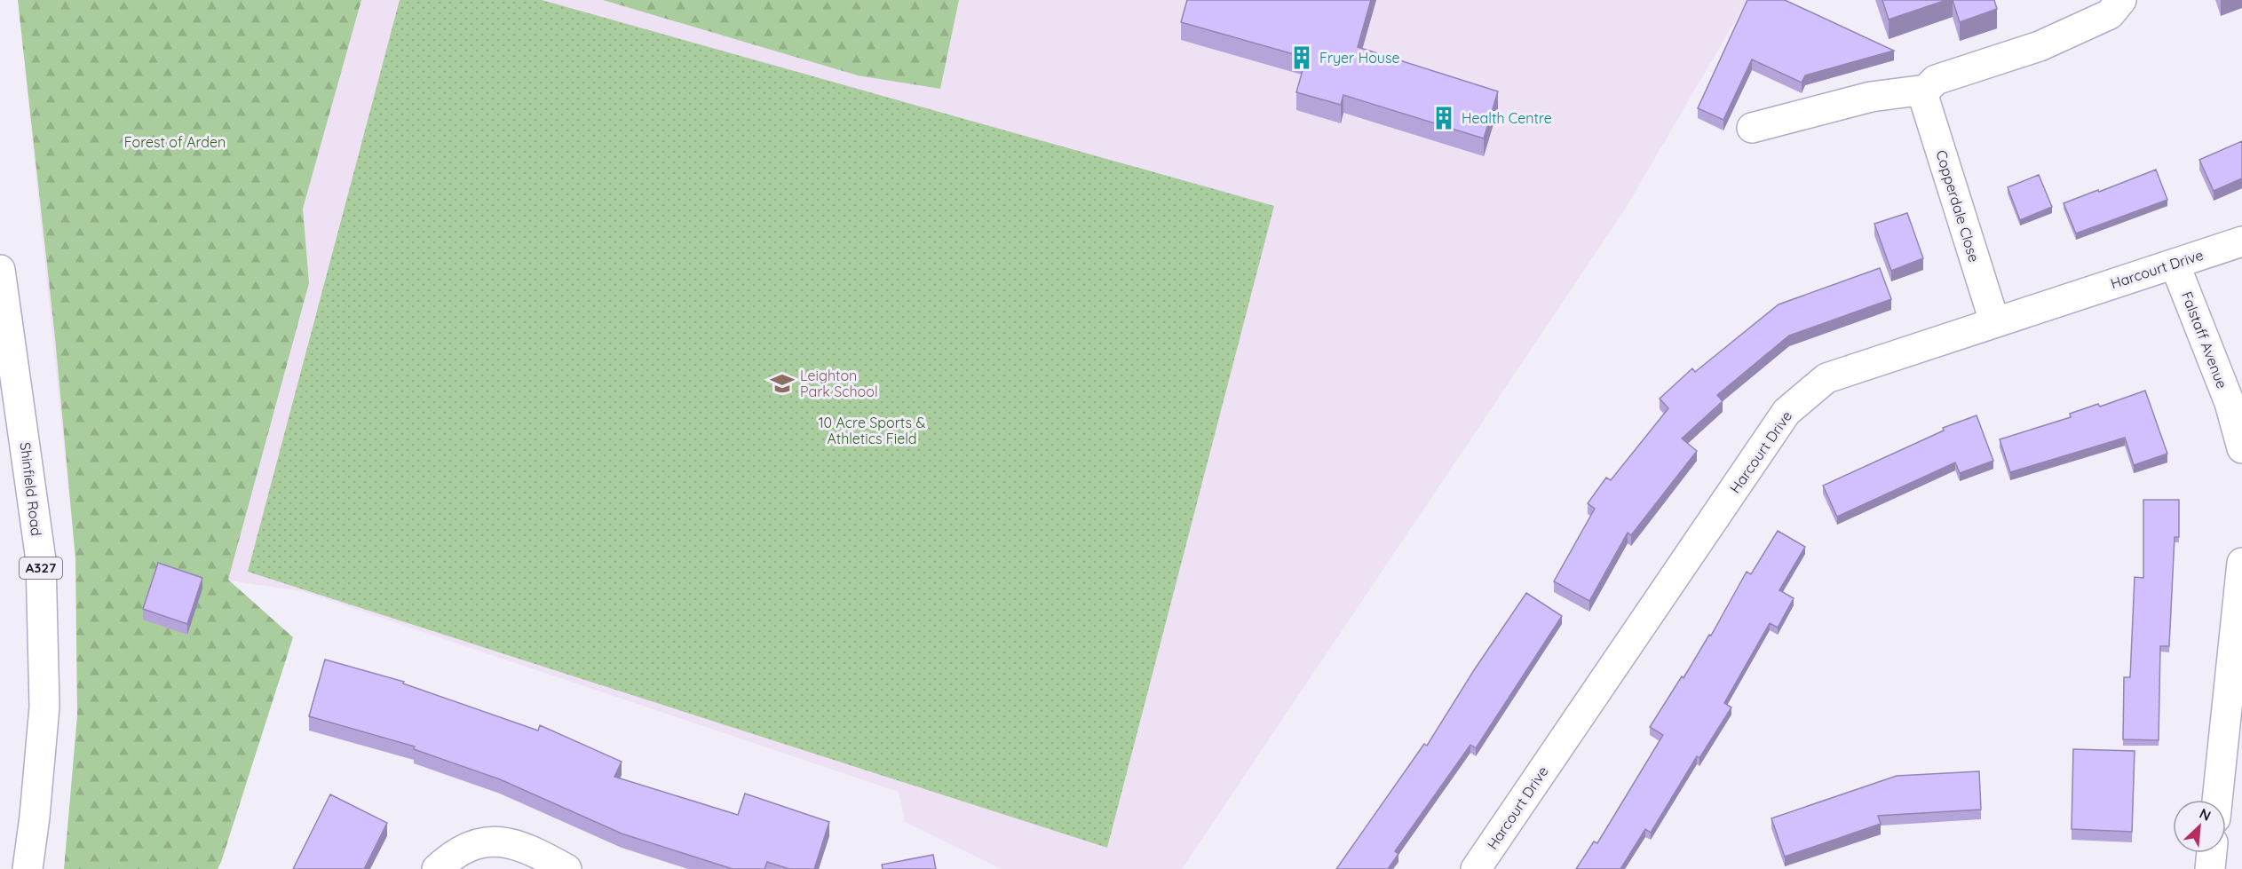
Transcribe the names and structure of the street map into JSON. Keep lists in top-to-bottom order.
{
  "streets": {
    "street": [
      "Copperdale Close",
      "Harcourt Drive",
      "Falstaff Avenue",
      "Shinfield Road",
      "A327"
    ]
  },
  "crossings": [
    ["Copperdale Close", "Harcourt Drive"],
    ["Harcourt Drive", "Falstaff Avenue"]
  ],
  "parks": ["Forest of Arden", "10 Acre Sports & Athletics Field"],
  "places": {
    "building": ["Fryer House", "Health Centre"],
    "school or university": ["Leighton Park School"]
  },
  "north": "top right"
}
